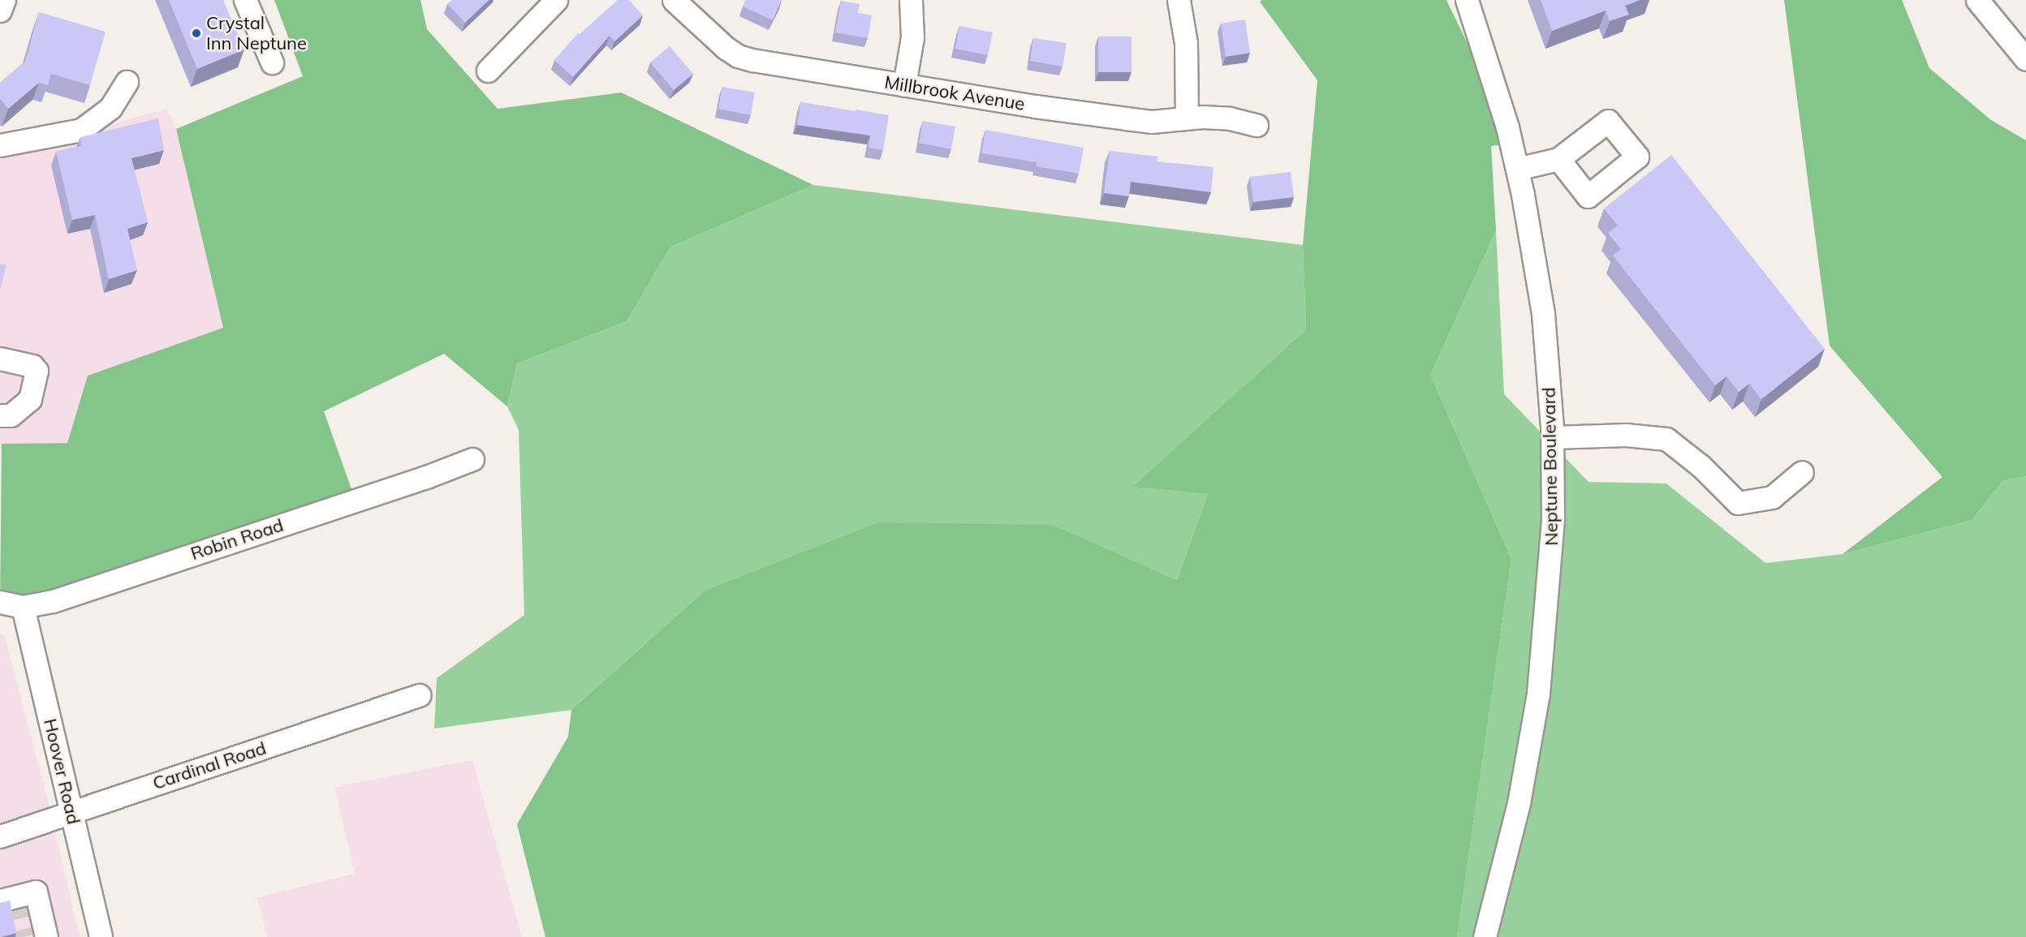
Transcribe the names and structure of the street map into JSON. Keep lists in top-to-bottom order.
{
  "streets": {
    "street": [
      "Millbrook Avenue",
      "Neptune Boulevard",
      "Robin Road",
      "Cardinal Road",
      "Hoover Road"
    ]
  },
  "crossings": [
    ["Robin Road", "Hoover Road"],
    ["Cardinal Road", "Hoover Road"]
  ],
  "places": ["Crystal Inn Neptune"]
}
